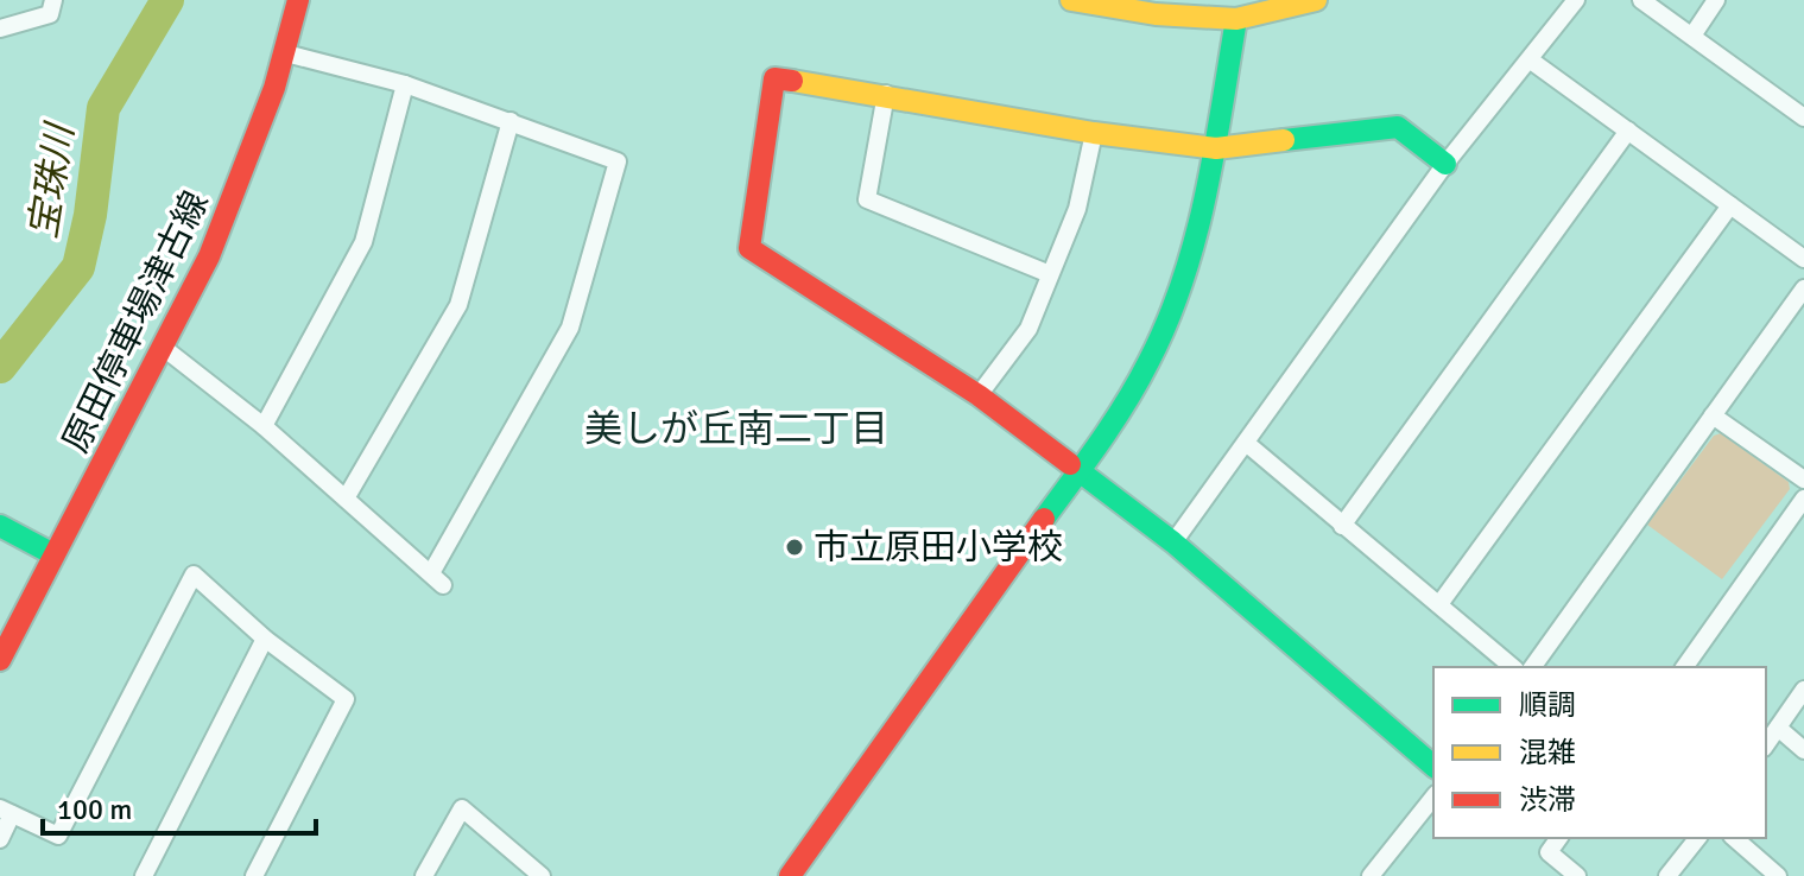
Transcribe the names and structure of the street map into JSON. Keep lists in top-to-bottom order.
{
  "streets": {
    "street": ["原田停車場津古線"]
  },
  "districts": ["美しが丘南二丁目"],
  "water": ["宝珠川"],
  "places": ["市立原田小学校"],
  "legend": ["順調", "混雑", "渋滞"],
  "scale_bar": "100 m"
}
